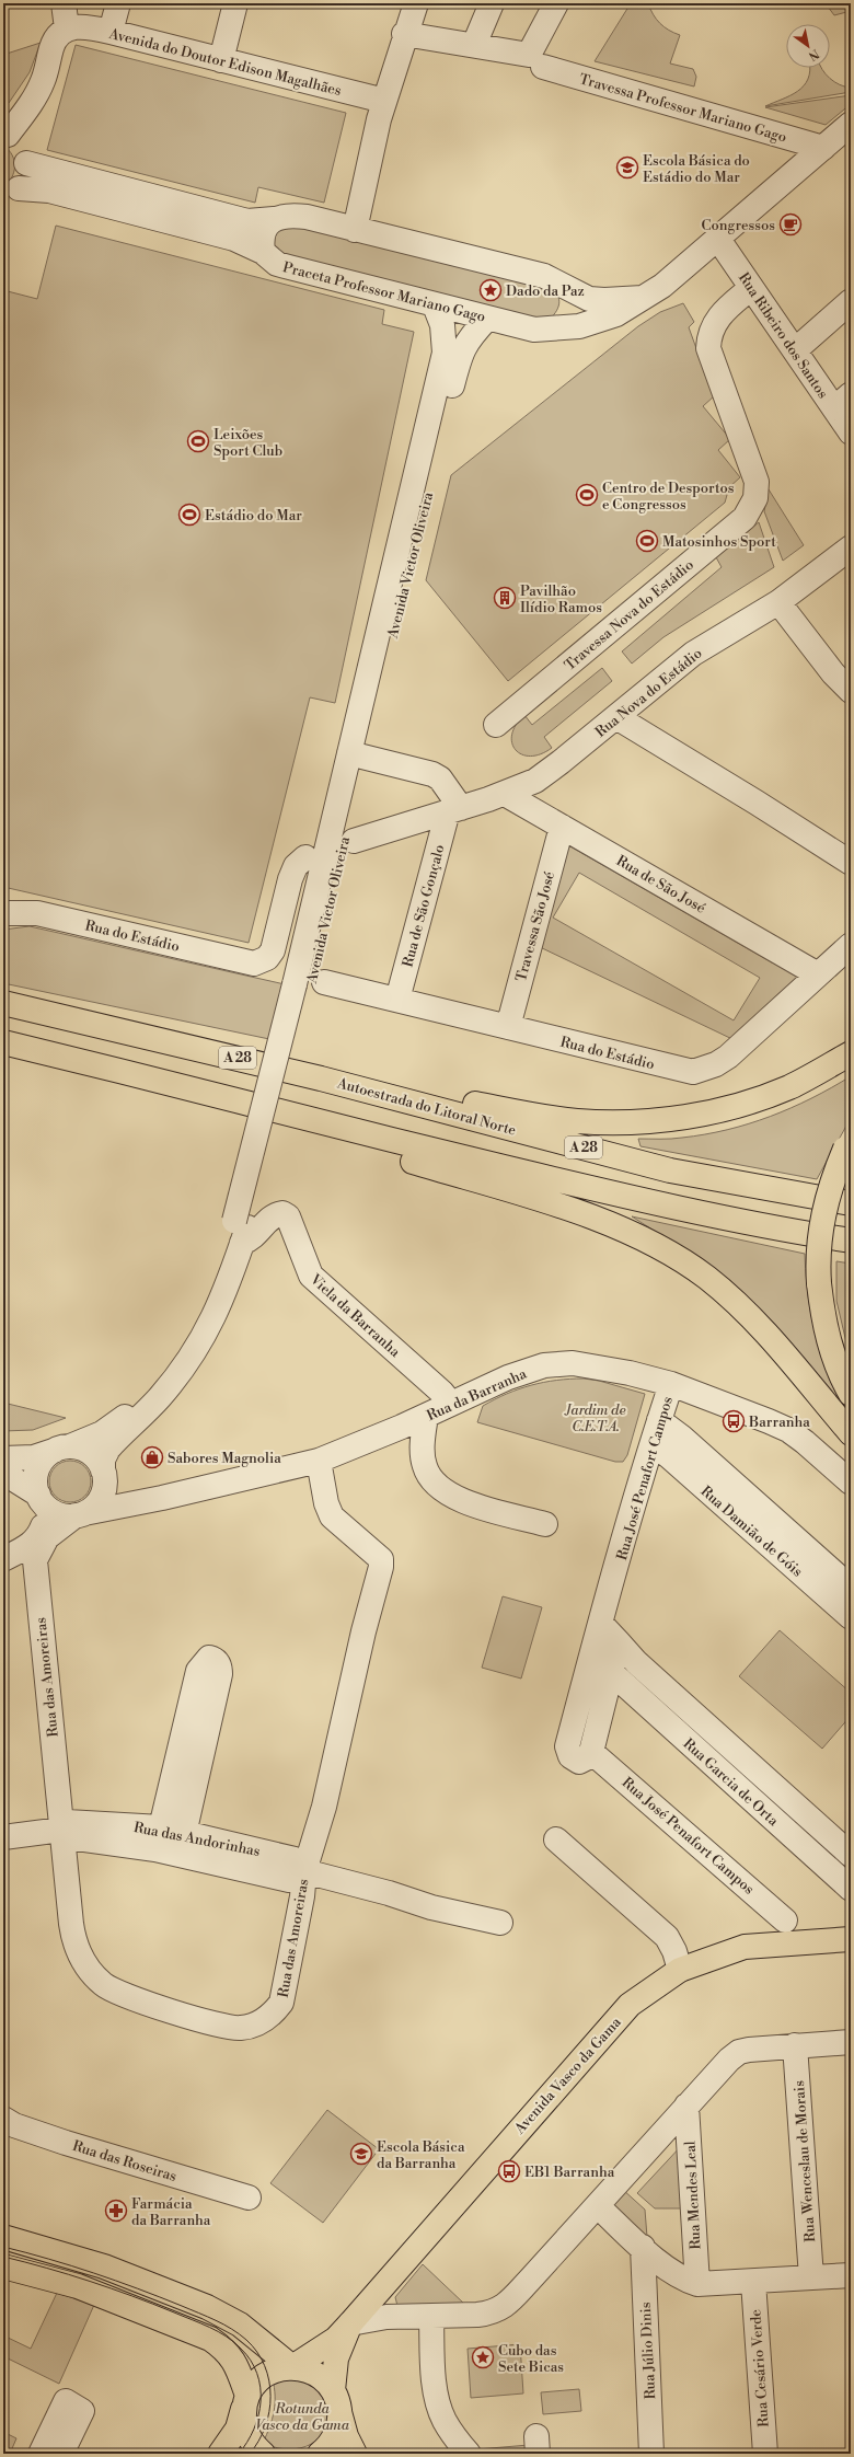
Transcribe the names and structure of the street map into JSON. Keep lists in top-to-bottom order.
{
  "streets": {
    "main road": ["A 28", "Autoestrada do Litoral Norte", "Avenida Vasco da Gama"],
    "street": [
      "Avenida do Doutor Edison Magalhães",
      "Travessa Professor Mariano Gago",
      "Praceta Professor Mariano Gago",
      "Rua Ribeiro dos Santos",
      "Avenida Victor Oliveira",
      "Travessa Nova do Estádio",
      "Rua Nova do Estádio",
      "Rua de São José",
      "Rua de São Gonçalo",
      "Travessa São José",
      "Rua do Estádio",
      "Viela da Barranha",
      "Rua da Barranha",
      "Rua José Penafort Campos",
      "Rua Damião de Góis",
      "Rua das Amoreiras",
      "Rua Garcia de Orta",
      "Rua das Andorinhas",
      "Rua das Roseiras",
      "Rua Wenceslau de Morais",
      "Rua Mendes Leal",
      "Rua Júlio Dinis",
      "Rua Cesário Verde"
    ]
  },
  "crossings": [
    ["Travessa Professor Mariano Gago", "Praceta Professor Mariano Gago"],
    ["Praceta Professor Mariano Gago", "Rua Ribeiro dos Santos"],
    ["Praceta Professor Mariano Gago", "Avenida Victor Oliveira"],
    ["Rua Ribeiro dos Santos", "Travessa Nova do Estádio"],
    ["Avenida Victor Oliveira", "Rua do Estádio"],
    ["Avenida Victor Oliveira", "Viela da Barranha"],
    ["Avenida Victor Oliveira", "Rua da Barranha"],
    ["Rua Nova do Estádio", "Rua de São José"],
    ["Rua Nova do Estádio", "Rua de São Gonçalo"],
    ["Rua de São José", "Travessa São José"],
    ["Rua de São José", "Rua do Estádio"],
    ["Rua de São Gonçalo", "Rua do Estádio"],
    ["Travessa São José", "Rua do Estádio"],
    ["Viela da Barranha", "Rua da Barranha"],
    ["Rua da Barranha", "Rua José Penafort Campos"],
    ["Rua da Barranha", "Rua das Amoreiras"],
    ["Rua José Penafort Campos", "Rua Damião de Góis"],
    ["Rua das Amoreiras", "Rua das Andorinhas"]
  ],
  "parks": ["Jardim de C.E.T.A.", "Rotunda Vasco da Gama"],
  "places": {
    "school or university": ["Escola Básica do Estádio do Mar", "Escola Básica da Barranha"],
    "cafe": ["Congressos"],
    "place": ["Dado da Paz", "Cubo das Sete Bicas"],
    "sports": [
      "Leixões Sport Club",
      "Centro de Desportos e Congressos",
      "Estádio do Mar",
      "Matosinhos Sport"
    ],
    "building": ["Pavilhão Ilídio Ramos"],
    "bus stop": ["Barranha", "EB1 Barranha"],
    "shop": ["Sabores Magnolia"],
    "pharmacy": ["Farmácia da Barranha"]
  },
  "north": "bottom right"
}
